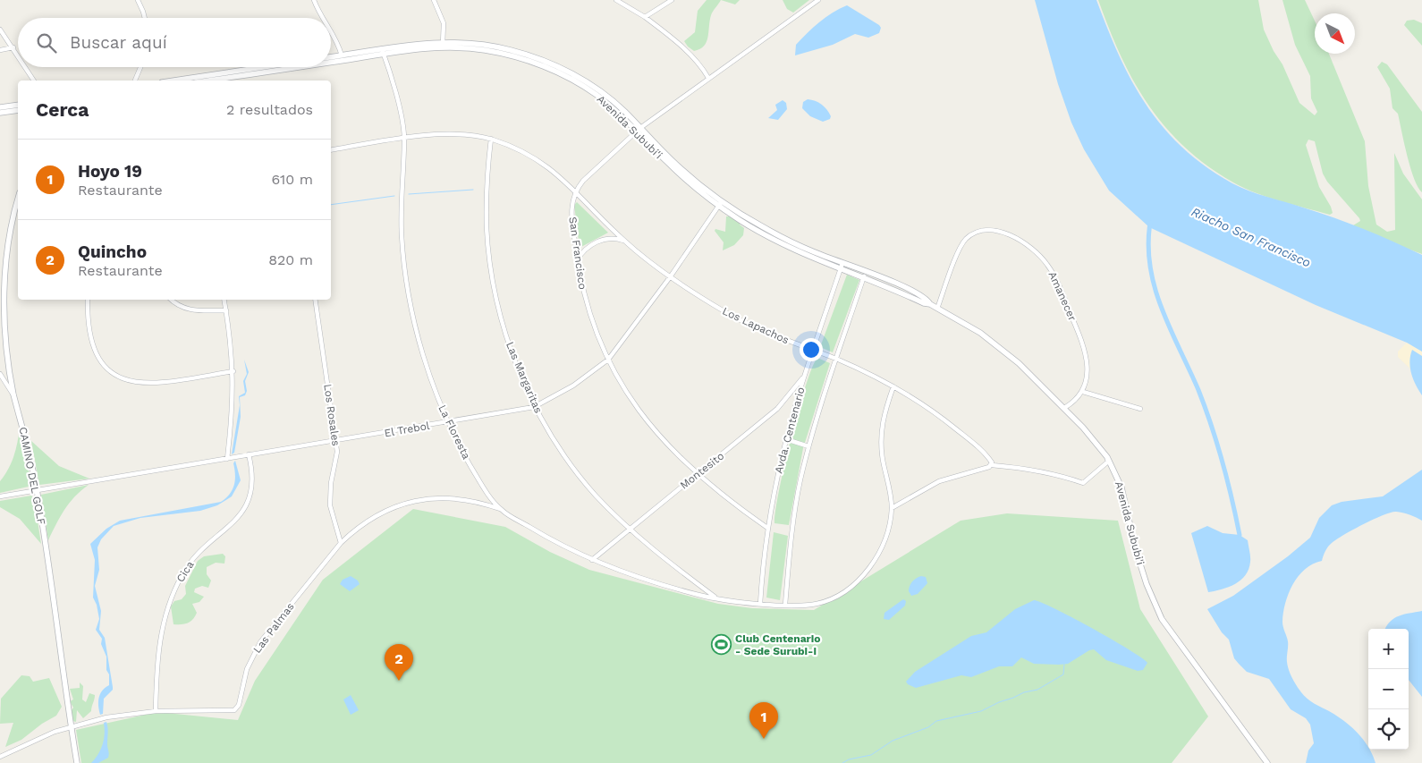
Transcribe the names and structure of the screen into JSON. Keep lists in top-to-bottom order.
{
  "streets": {
    "street": [
      "Avenida Sububi'i",
      "San Francisco",
      "Amanecer",
      "Los Lapachos",
      "Las Margaritas",
      "Los Rosales",
      "El Trebol",
      "Avda. Centenario",
      "La Floresta",
      "Montesito",
      "CAMINO DEL GOLF",
      "Cica",
      "Las Palmas"
    ]
  },
  "crossings": [
    ["Avenida Sububi'i", "Amanecer"],
    ["Avenida Sububi'i", "El Trebol"],
    ["Avenida Sububi'i", "Avda. Centenario"],
    ["Avenida Sububi'i", "La Floresta"],
    ["San Francisco", "Los Lapachos"],
    ["San Francisco", "El Trebol"],
    ["San Francisco", "Avda. Centenario"],
    ["San Francisco", "Montesito"],
    ["Los Lapachos", "Las Margaritas"],
    ["Los Lapachos", "El Trebol"],
    ["Los Lapachos", "Avda. Centenario"],
    ["Los Lapachos", "La Floresta"],
    ["Las Margaritas", "El Trebol"],
    ["Las Margaritas", "La Floresta"],
    ["Las Margaritas", "Montesito"],
    ["Los Rosales", "El Trebol"],
    ["Los Rosales", "Las Palmas"],
    ["El Trebol", "La Floresta"],
    ["El Trebol", "CAMINO DEL GOLF"],
    ["El Trebol", "Cica"],
    ["Avda. Centenario", "La Floresta"],
    ["Avda. Centenario", "Montesito"],
    ["La Floresta", "Montesito"],
    ["La Floresta", "Las Palmas"],
    ["CAMINO DEL GOLF", "Las Palmas"],
    ["Cica", "Las Palmas"]
  ],
  "water": ["Riacho San Francisco"],
  "places": {
    "sports": ["Club Centenario - Sede Surubi-i"]
  },
  "north": "bottom right",
  "page": {
    "search": "Buscar aquí",
    "heading": ["Cerca", "2 resultados"],
    "list": [
      {
        "mark": "1",
        "name": "Hoyo 19",
        "note": "Restaurante",
        "value": "610 m"
      },
      {
        "mark": "2",
        "name": "Quincho",
        "note": "Restaurante",
        "value": "820 m"
      }
    ],
    "map_buttons": ["+", "−"],
    "pins": ["2", "1"]
  }
}
